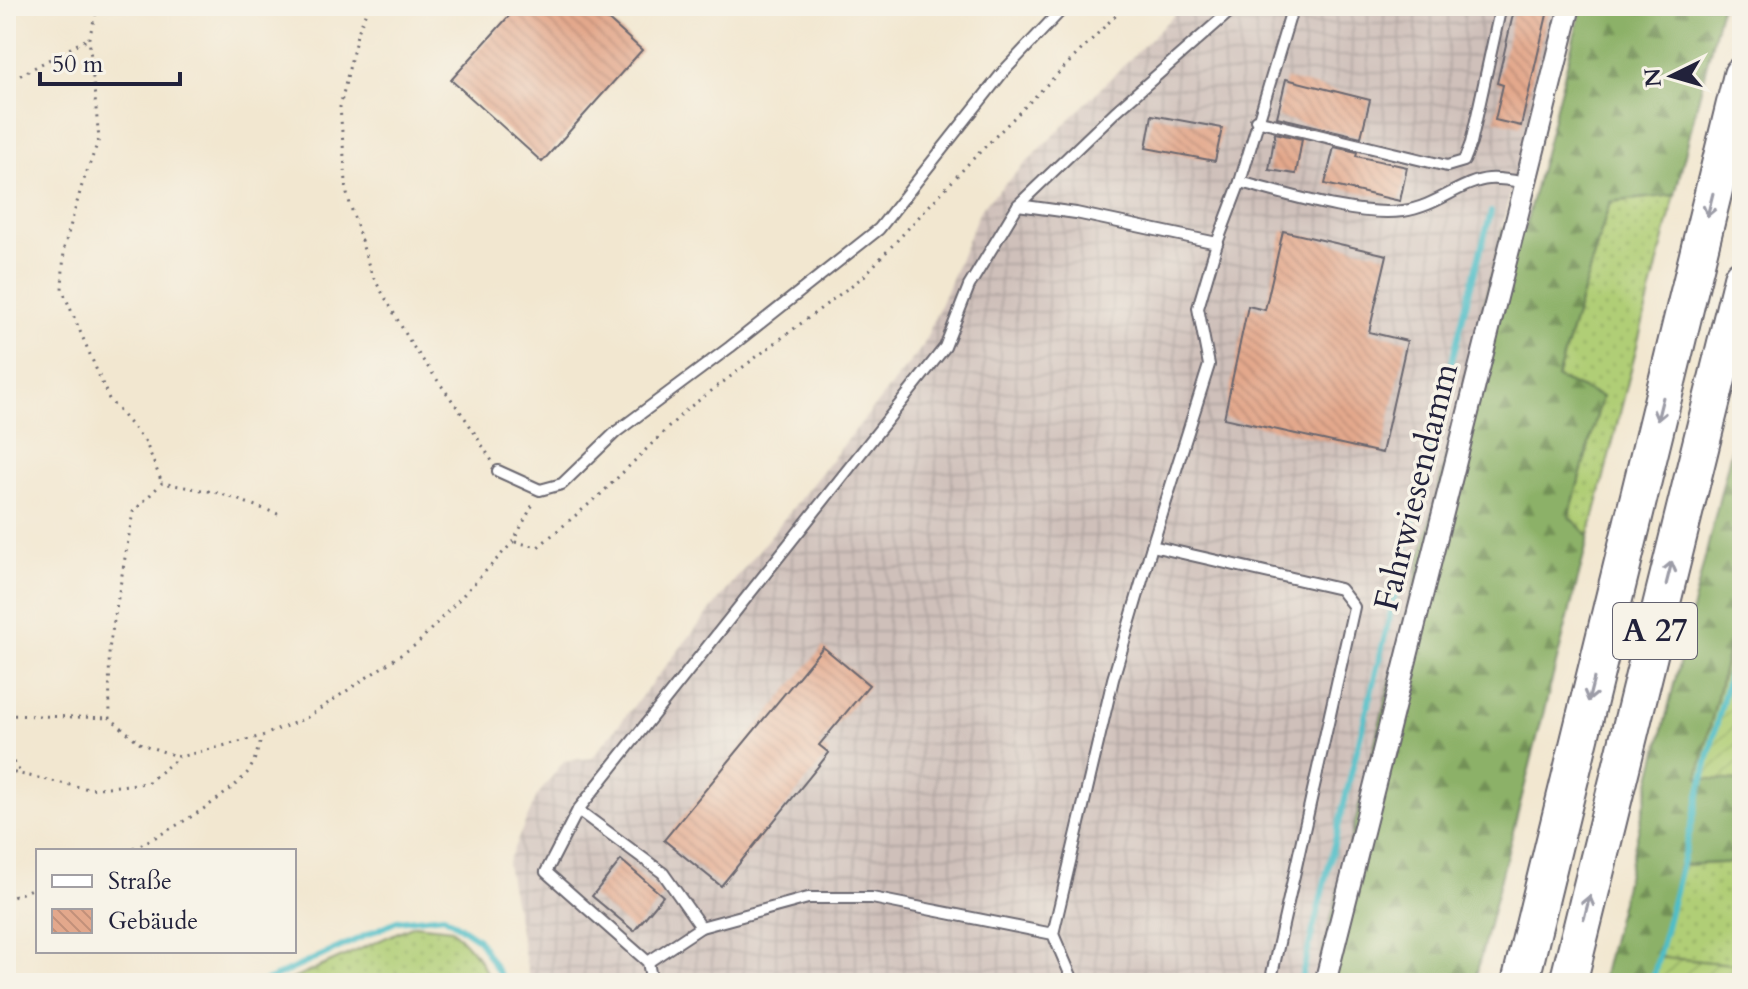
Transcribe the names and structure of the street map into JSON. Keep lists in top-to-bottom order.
{
  "streets": {
    "highway": ["A 27"],
    "street": ["Fahrwiesendamm"]
  },
  "legend": ["Straße", "Gebäude"],
  "scale_bar": "50 m",
  "north": "left"
}
